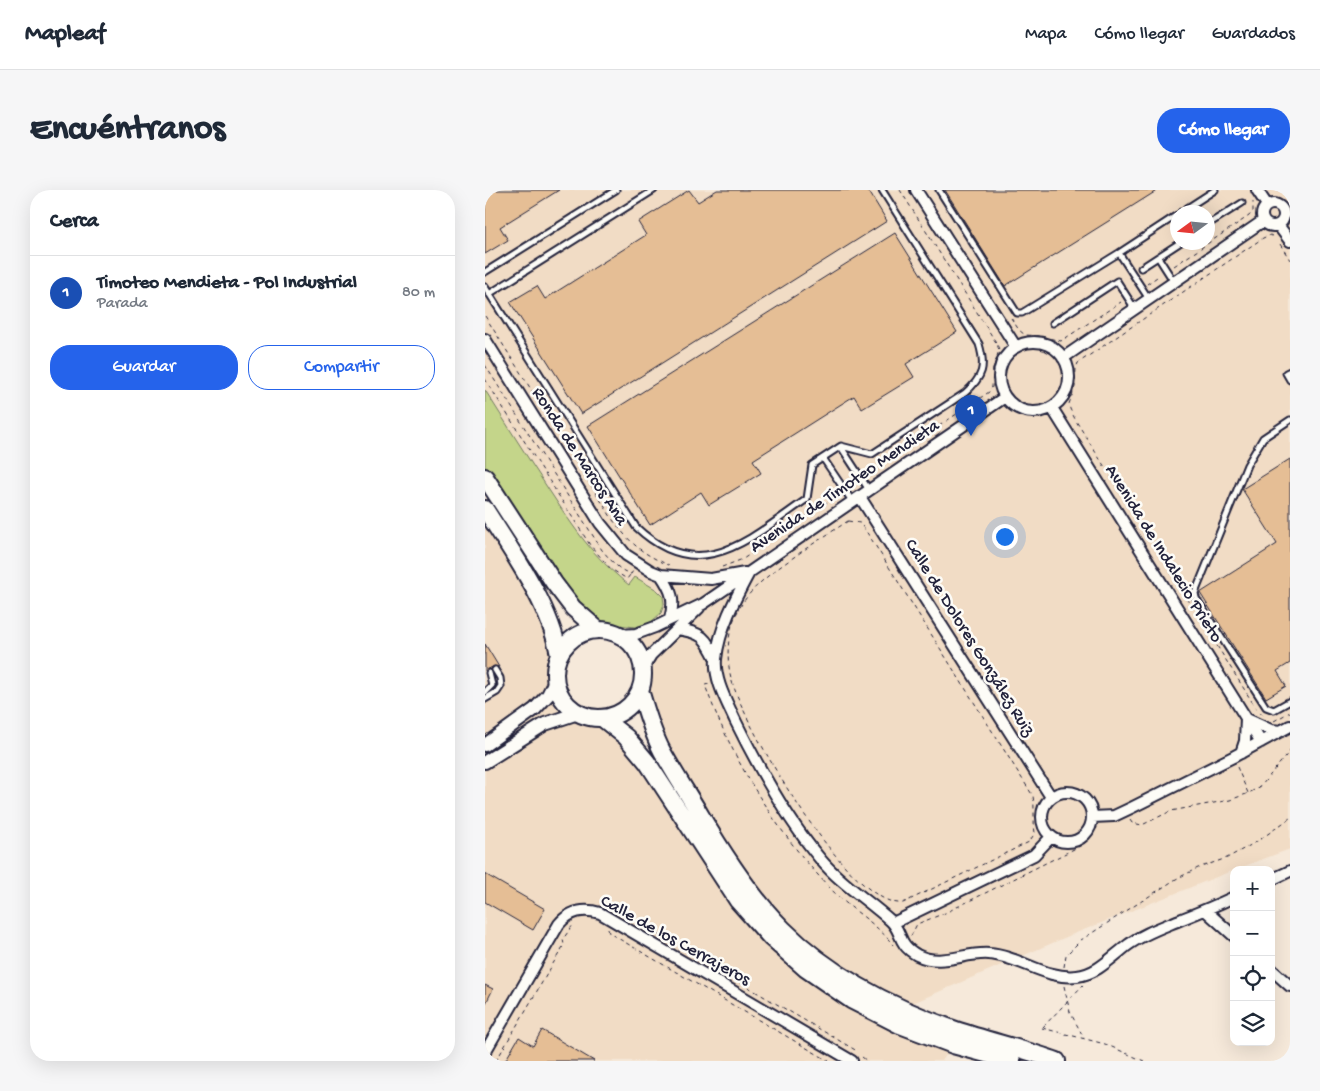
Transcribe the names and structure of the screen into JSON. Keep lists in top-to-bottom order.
{
  "streets": {
    "street": [
      "Ronda de Marcos Ana",
      "Avenida de Timoteo Mendieta",
      "Avenida de Indalecio Prieto",
      "Calle de Dolores González Ruiz",
      "Calle de los Cerrajeros"
    ]
  },
  "crossings": [
    ["Ronda de Marcos Ana", "Avenida de Timoteo Mendieta"],
    ["Avenida de Timoteo Mendieta", "Avenida de Indalecio Prieto"],
    ["Avenida de Timoteo Mendieta", "Calle de Dolores González Ruiz"]
  ],
  "north": "left",
  "page": {
    "header": "Mapleaf",
    "nav": ["Mapa", "Cómo llegar", "Guardados"],
    "buttons": [
      "Cómo llegar",
      ["Guardar", "Compartir"]
    ],
    "title": "Encuéntranos",
    "heading": "Cerca",
    "list": [
      {
        "mark": "1",
        "name": "Timoteo Mendieta - Pol Industrial",
        "note": "Parada",
        "value": "80 m"
      }
    ],
    "pins": "1",
    "map_buttons": ["+", "−"]
  }
}
